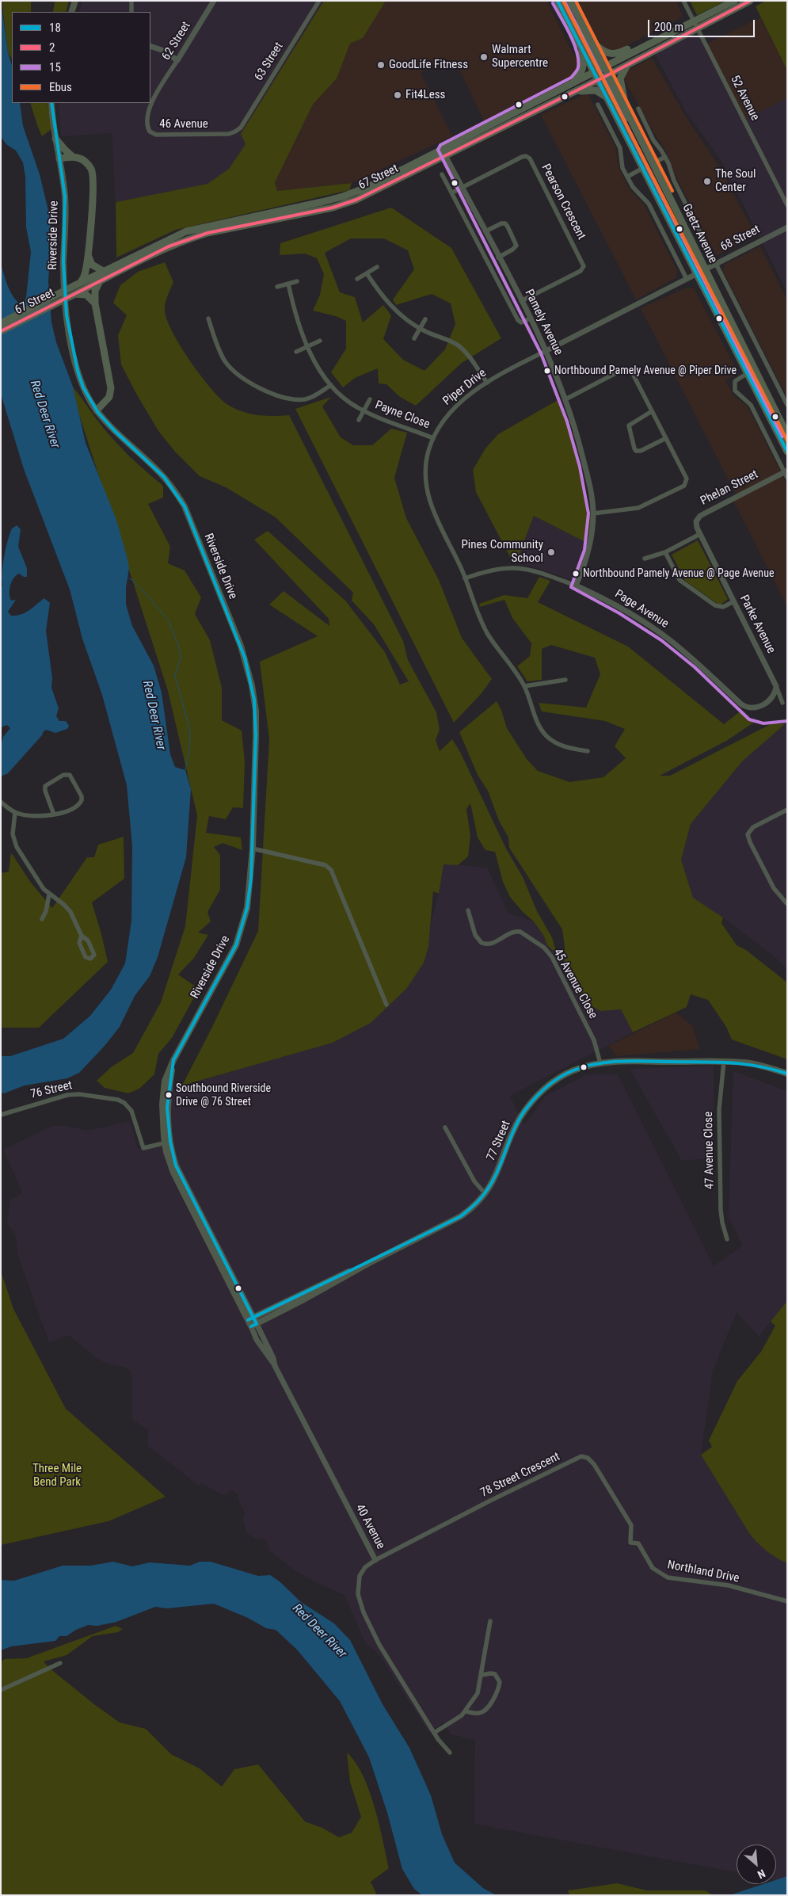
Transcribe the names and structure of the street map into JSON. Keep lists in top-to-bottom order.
{
  "streets": {
    "main road": [
      "67 Street",
      "Gaetz Avenue",
      "Riverside Drive",
      "77 Street",
      "40 Avenue"
    ],
    "street": [
      "62 Street",
      "63 Street",
      "52 Avenue",
      "46 Avenue",
      "Pearson Crescent",
      "68 Street",
      "Pamely Avenue",
      "Piper Drive",
      "Payne Close",
      "Phelan Street",
      "Page Avenue",
      "Parke Avenue",
      "45 Avenue Close",
      "76 Street",
      "47 Avenue Close",
      "78 Street Crescent",
      "Northland Drive"
    ]
  },
  "crossings": [
    ["62 Street", "46 Avenue"],
    ["63 Street", "46 Avenue"],
    ["52 Avenue", "67 Street"],
    ["67 Street", "Gaetz Avenue"],
    ["67 Street", "Pamely Avenue"],
    ["Pearson Crescent", "Pamely Avenue"],
    ["Gaetz Avenue", "68 Street"],
    ["Gaetz Avenue", "Piper Drive"],
    ["Riverside Drive", "76 Street"],
    ["Riverside Drive", "77 Street"],
    ["Riverside Drive", "40 Avenue"],
    ["68 Street", "Piper Drive"],
    ["Pamely Avenue", "Piper Drive"],
    ["Pamely Avenue", "Page Avenue"],
    ["Piper Drive", "Payne Close"],
    ["Piper Drive", "Page Avenue"],
    ["Phelan Street", "Parke Avenue"],
    ["Page Avenue", "Parke Avenue"],
    ["45 Avenue Close", "77 Street"],
    ["77 Street", "47 Avenue Close"],
    ["77 Street", "40 Avenue"],
    ["78 Street Crescent", "40 Avenue"],
    ["78 Street Crescent", "Northland Drive"]
  ],
  "water": ["Red Deer River"],
  "parks": ["Three Mile Bend Park"],
  "places": [
    "Walmart Supercentre",
    "GoodLife Fitness",
    "Fit4Less",
    "The Soul Center",
    "Northbound Pamely Avenue @ Piper Drive",
    "Pines Community School",
    "Northbound Pamely Avenue @ Page Avenue",
    "Southbound Riverside Drive @ 76 Street"
  ],
  "lines": [
    "transit line 18",
    "transit line 2",
    "transit line Ebus",
    "transit line 15"
  ],
  "legend": [
    "18",
    "2",
    "15",
    "Ebus"
  ],
  "scale_bar": "200 m",
  "north": "bottom right"
}
